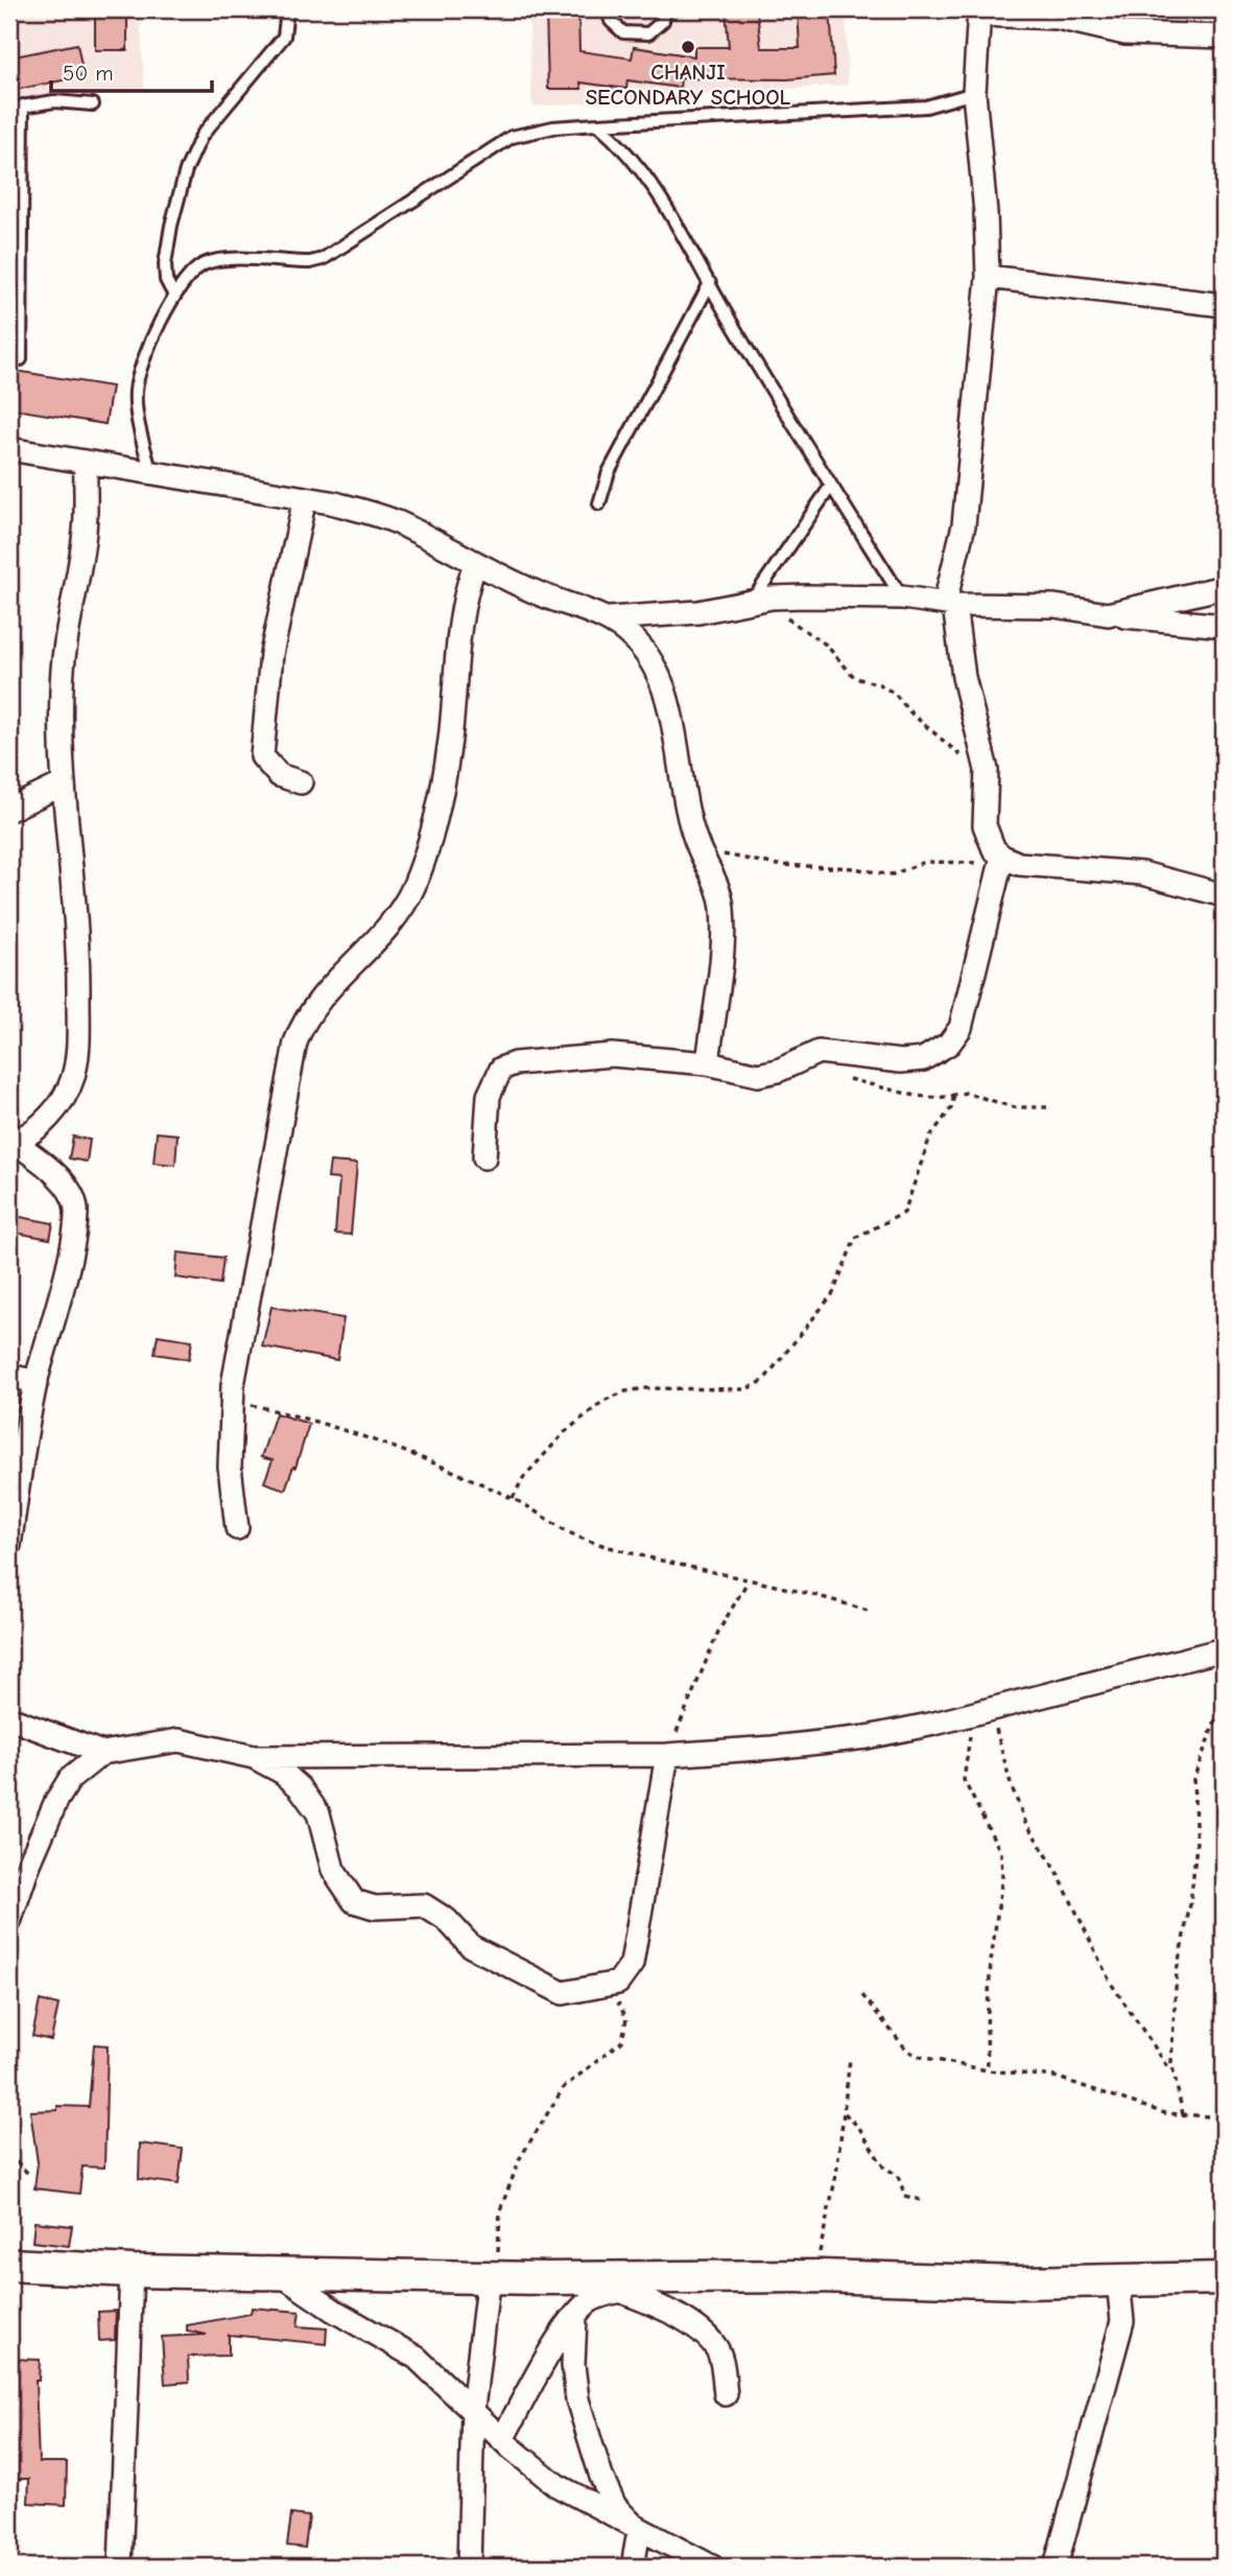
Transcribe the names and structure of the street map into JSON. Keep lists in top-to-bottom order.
{
  "places": ["CHANJI SECONDARY SCHOOL"],
  "scale_bar": "50 m"
}
